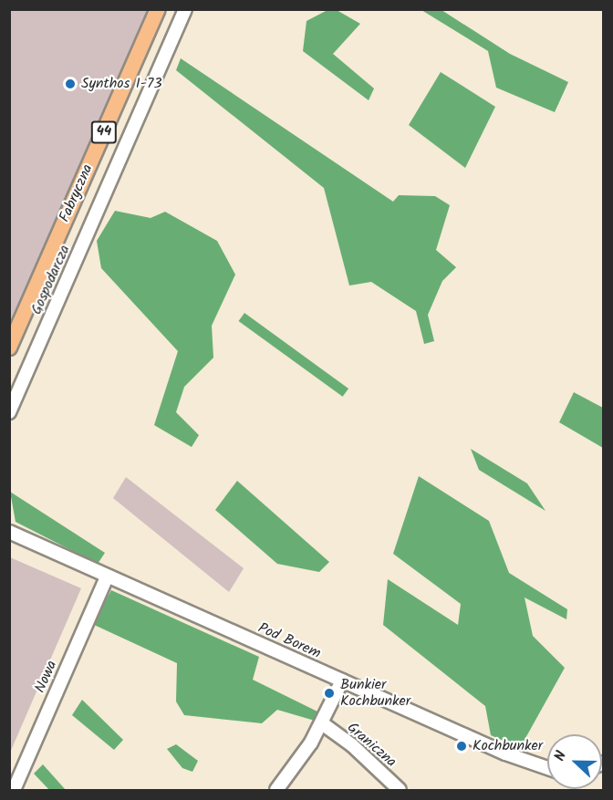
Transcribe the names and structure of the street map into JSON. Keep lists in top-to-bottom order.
{
  "streets": {
    "main road": ["44", "Fabryczna"],
    "street": [
      "Gospodarcza",
      "Pod Borem",
      "Nowa",
      "Graniczna"
    ]
  },
  "crossings": [
    ["Pod Borem", "Nowa"]
  ],
  "places": ["Synthos I-73", "Bunkier Kochbunker", "Kochbunker"],
  "north": "left"
}
